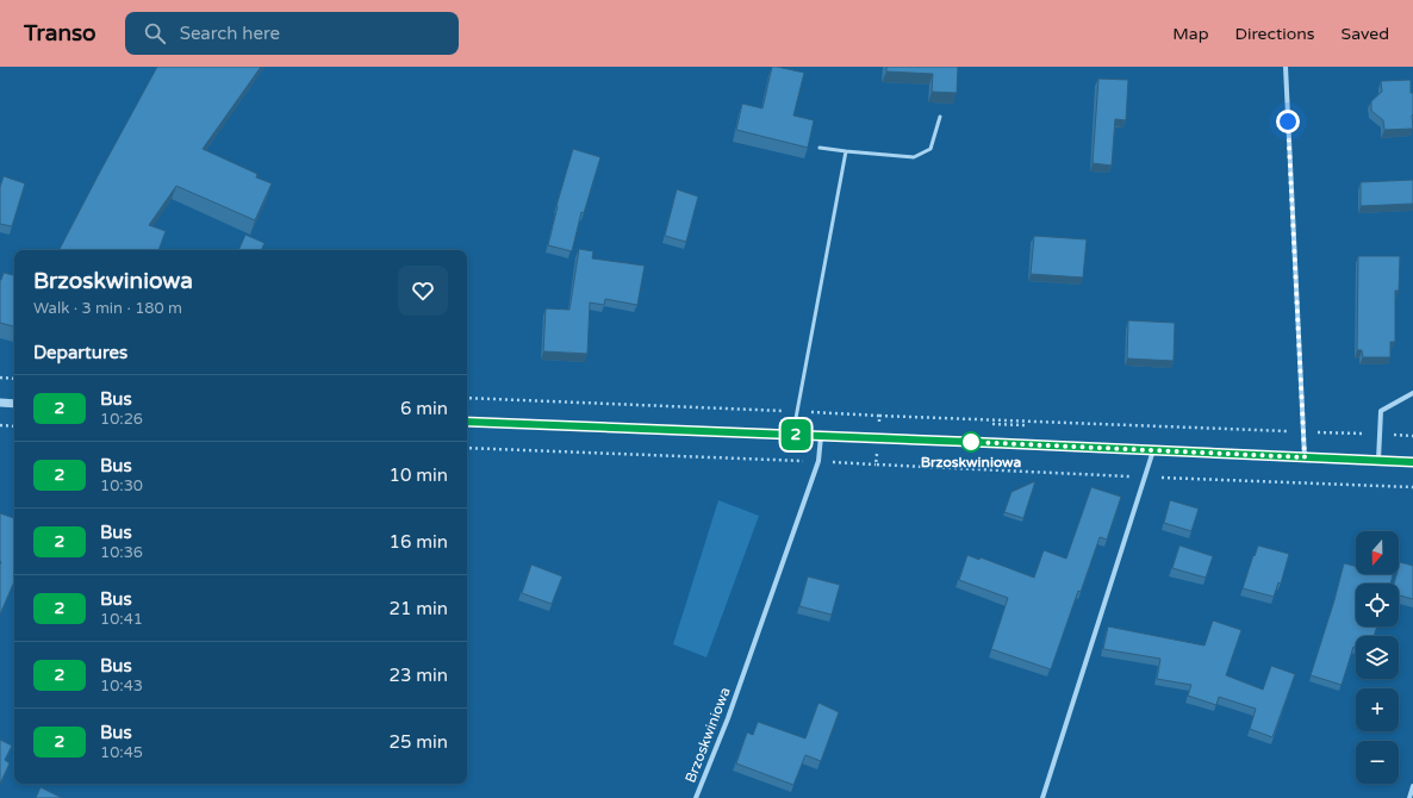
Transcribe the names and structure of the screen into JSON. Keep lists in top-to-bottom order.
{
  "streets": {
    "street": ["Brzoskwiniowa"]
  },
  "places": ["Brzoskwiniowa"],
  "lines": ["bus line 2"],
  "north": "bottom",
  "page": {
    "header": "Transo",
    "search": "Search here",
    "nav": ["Map", "Directions", "Saved"],
    "on_map": "2",
    "heading": [
      ["Brzoskwiniowa", "Walk · 3 min · 180 m"],
      "Departures"
    ],
    "list": [
      {
        "mark": "2",
        "name": "Bus",
        "note": "10:26",
        "value": "6 min"
      },
      {
        "mark": "2",
        "name": "Bus",
        "note": "10:30",
        "value": "10 min"
      },
      {
        "mark": "2",
        "name": "Bus",
        "note": "10:36",
        "value": "16 min"
      },
      {
        "mark": "2",
        "name": "Bus",
        "note": "10:41",
        "value": "21 min"
      },
      {
        "mark": "2",
        "name": "Bus",
        "note": "10:43",
        "value": "23 min"
      },
      {
        "mark": "2",
        "name": "Bus",
        "note": "10:45",
        "value": "25 min"
      }
    ],
    "map_buttons": ["+", "−"]
  }
}
